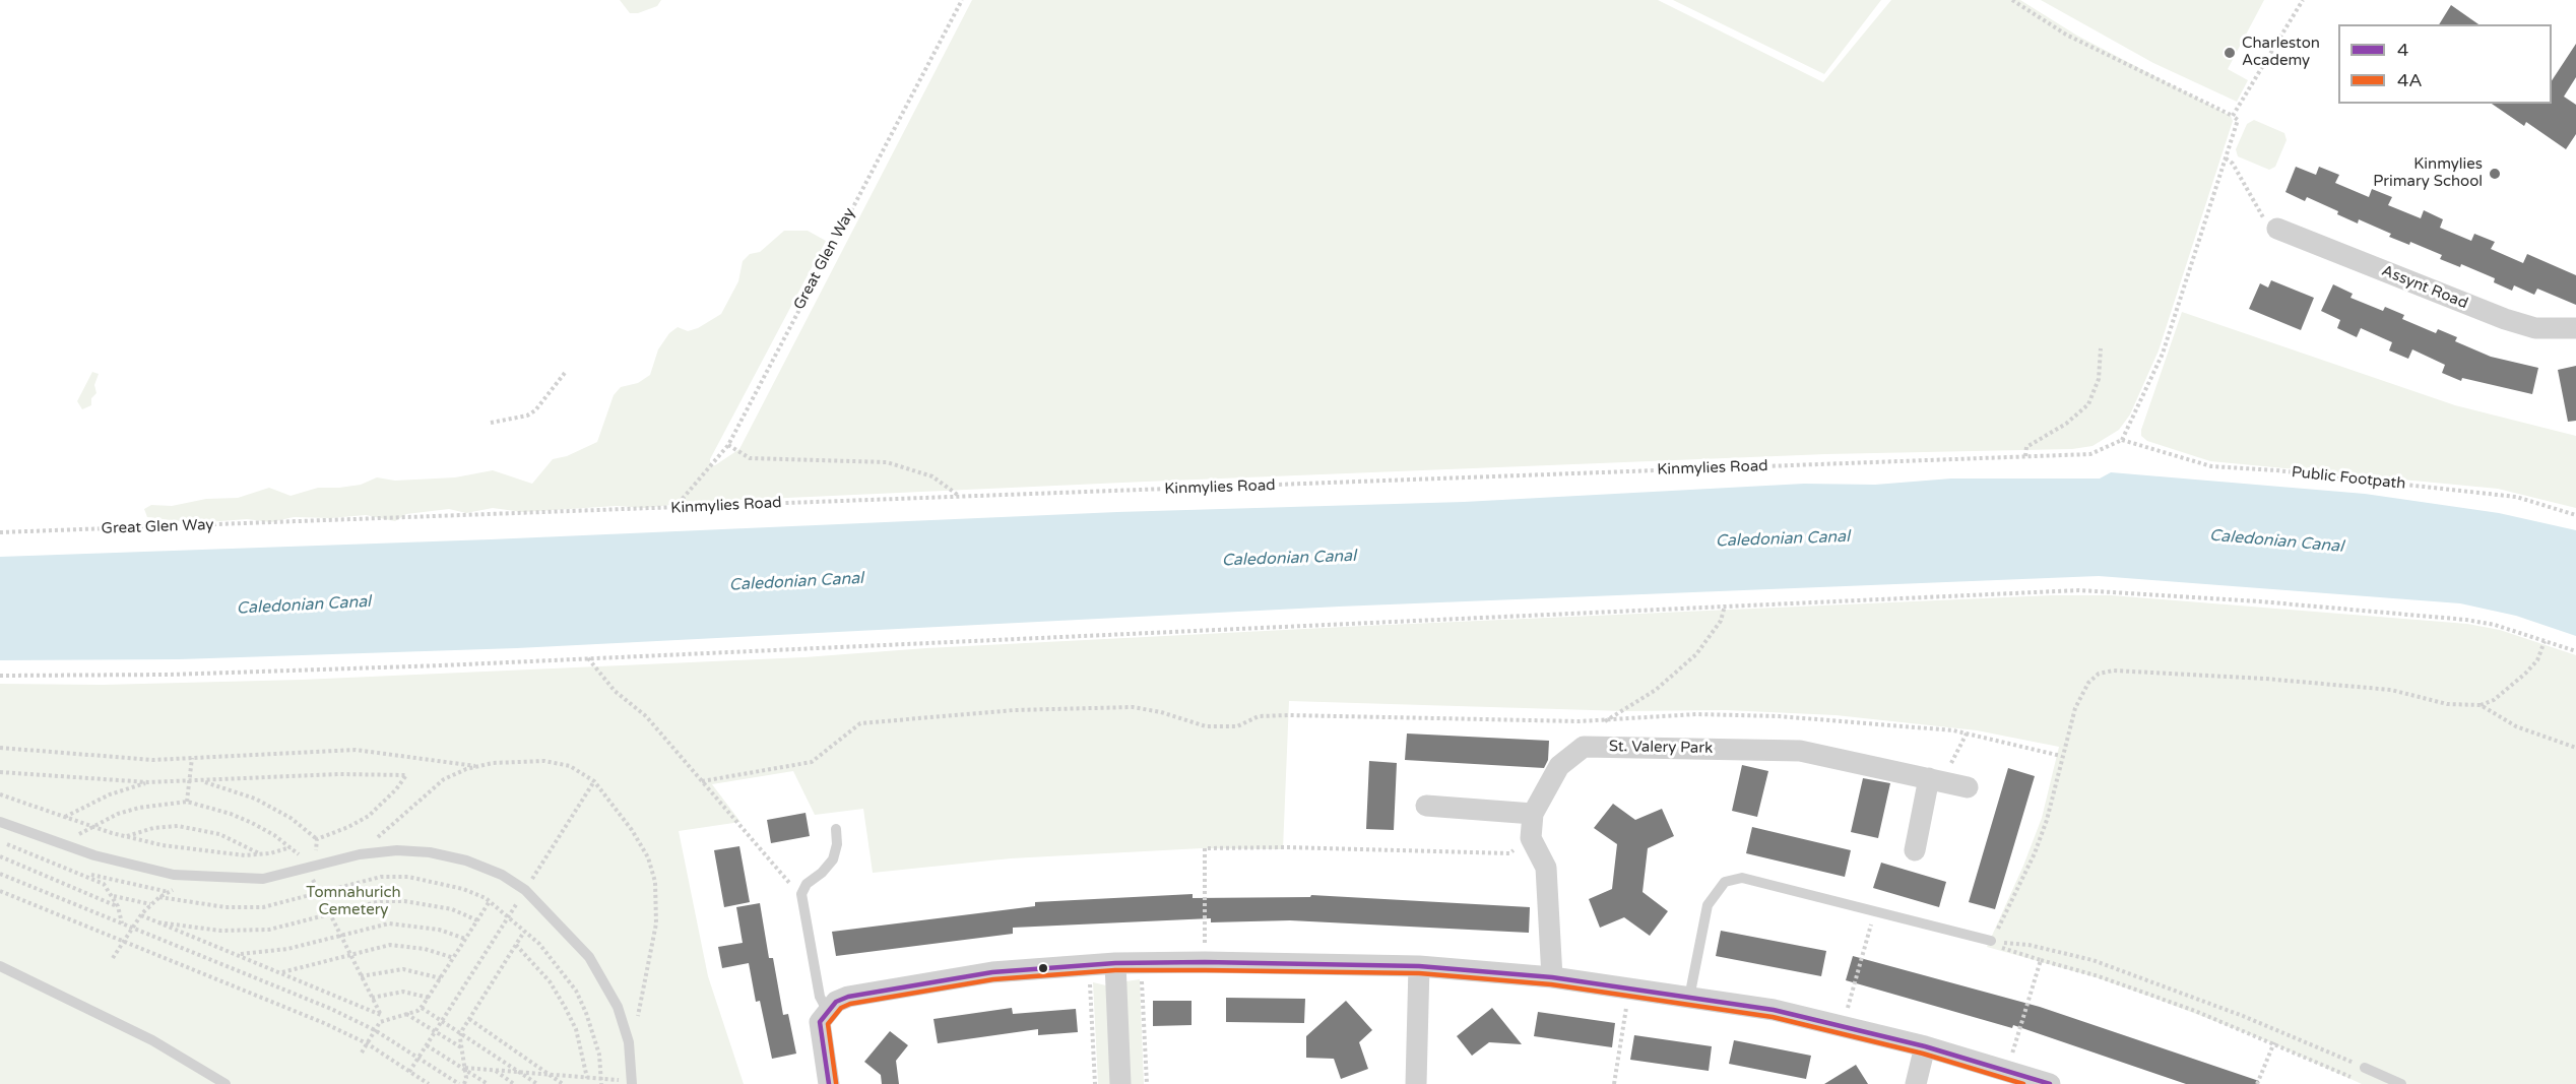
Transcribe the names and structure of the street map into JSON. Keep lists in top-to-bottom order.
{
  "streets": {
    "street": ["Assynt Road", "St. Valery Park"],
    "path": ["Great Glen Way", "Kinmylies Road", "Public Footpath"]
  },
  "crossings": [
    ["Great Glen Way", "Kinmylies Road"],
    ["Kinmylies Road", "Public Footpath"]
  ],
  "water": ["Caledonian Canal"],
  "parks": ["Tomnahurich Cemetery"],
  "places": ["Charleston Academy", "Kinmylies Primary School"],
  "lines": ["transit line 4", "transit line 4A"],
  "legend": ["4", "4A"]
}
